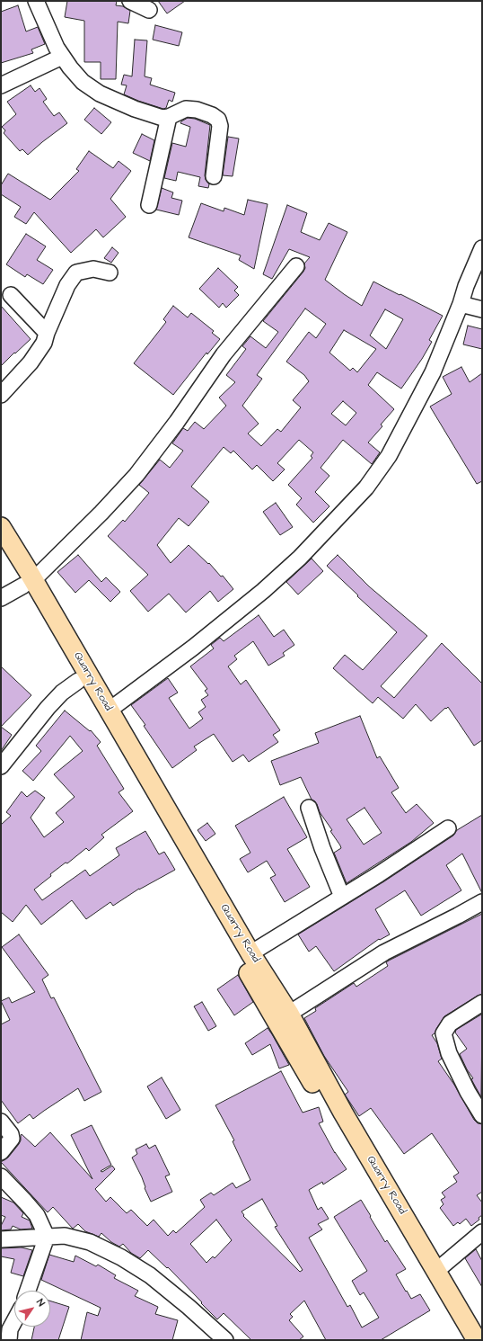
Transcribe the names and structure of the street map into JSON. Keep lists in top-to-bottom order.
{
  "streets": {
    "main road": ["Quarry Road"]
  },
  "north": "top right"
}
